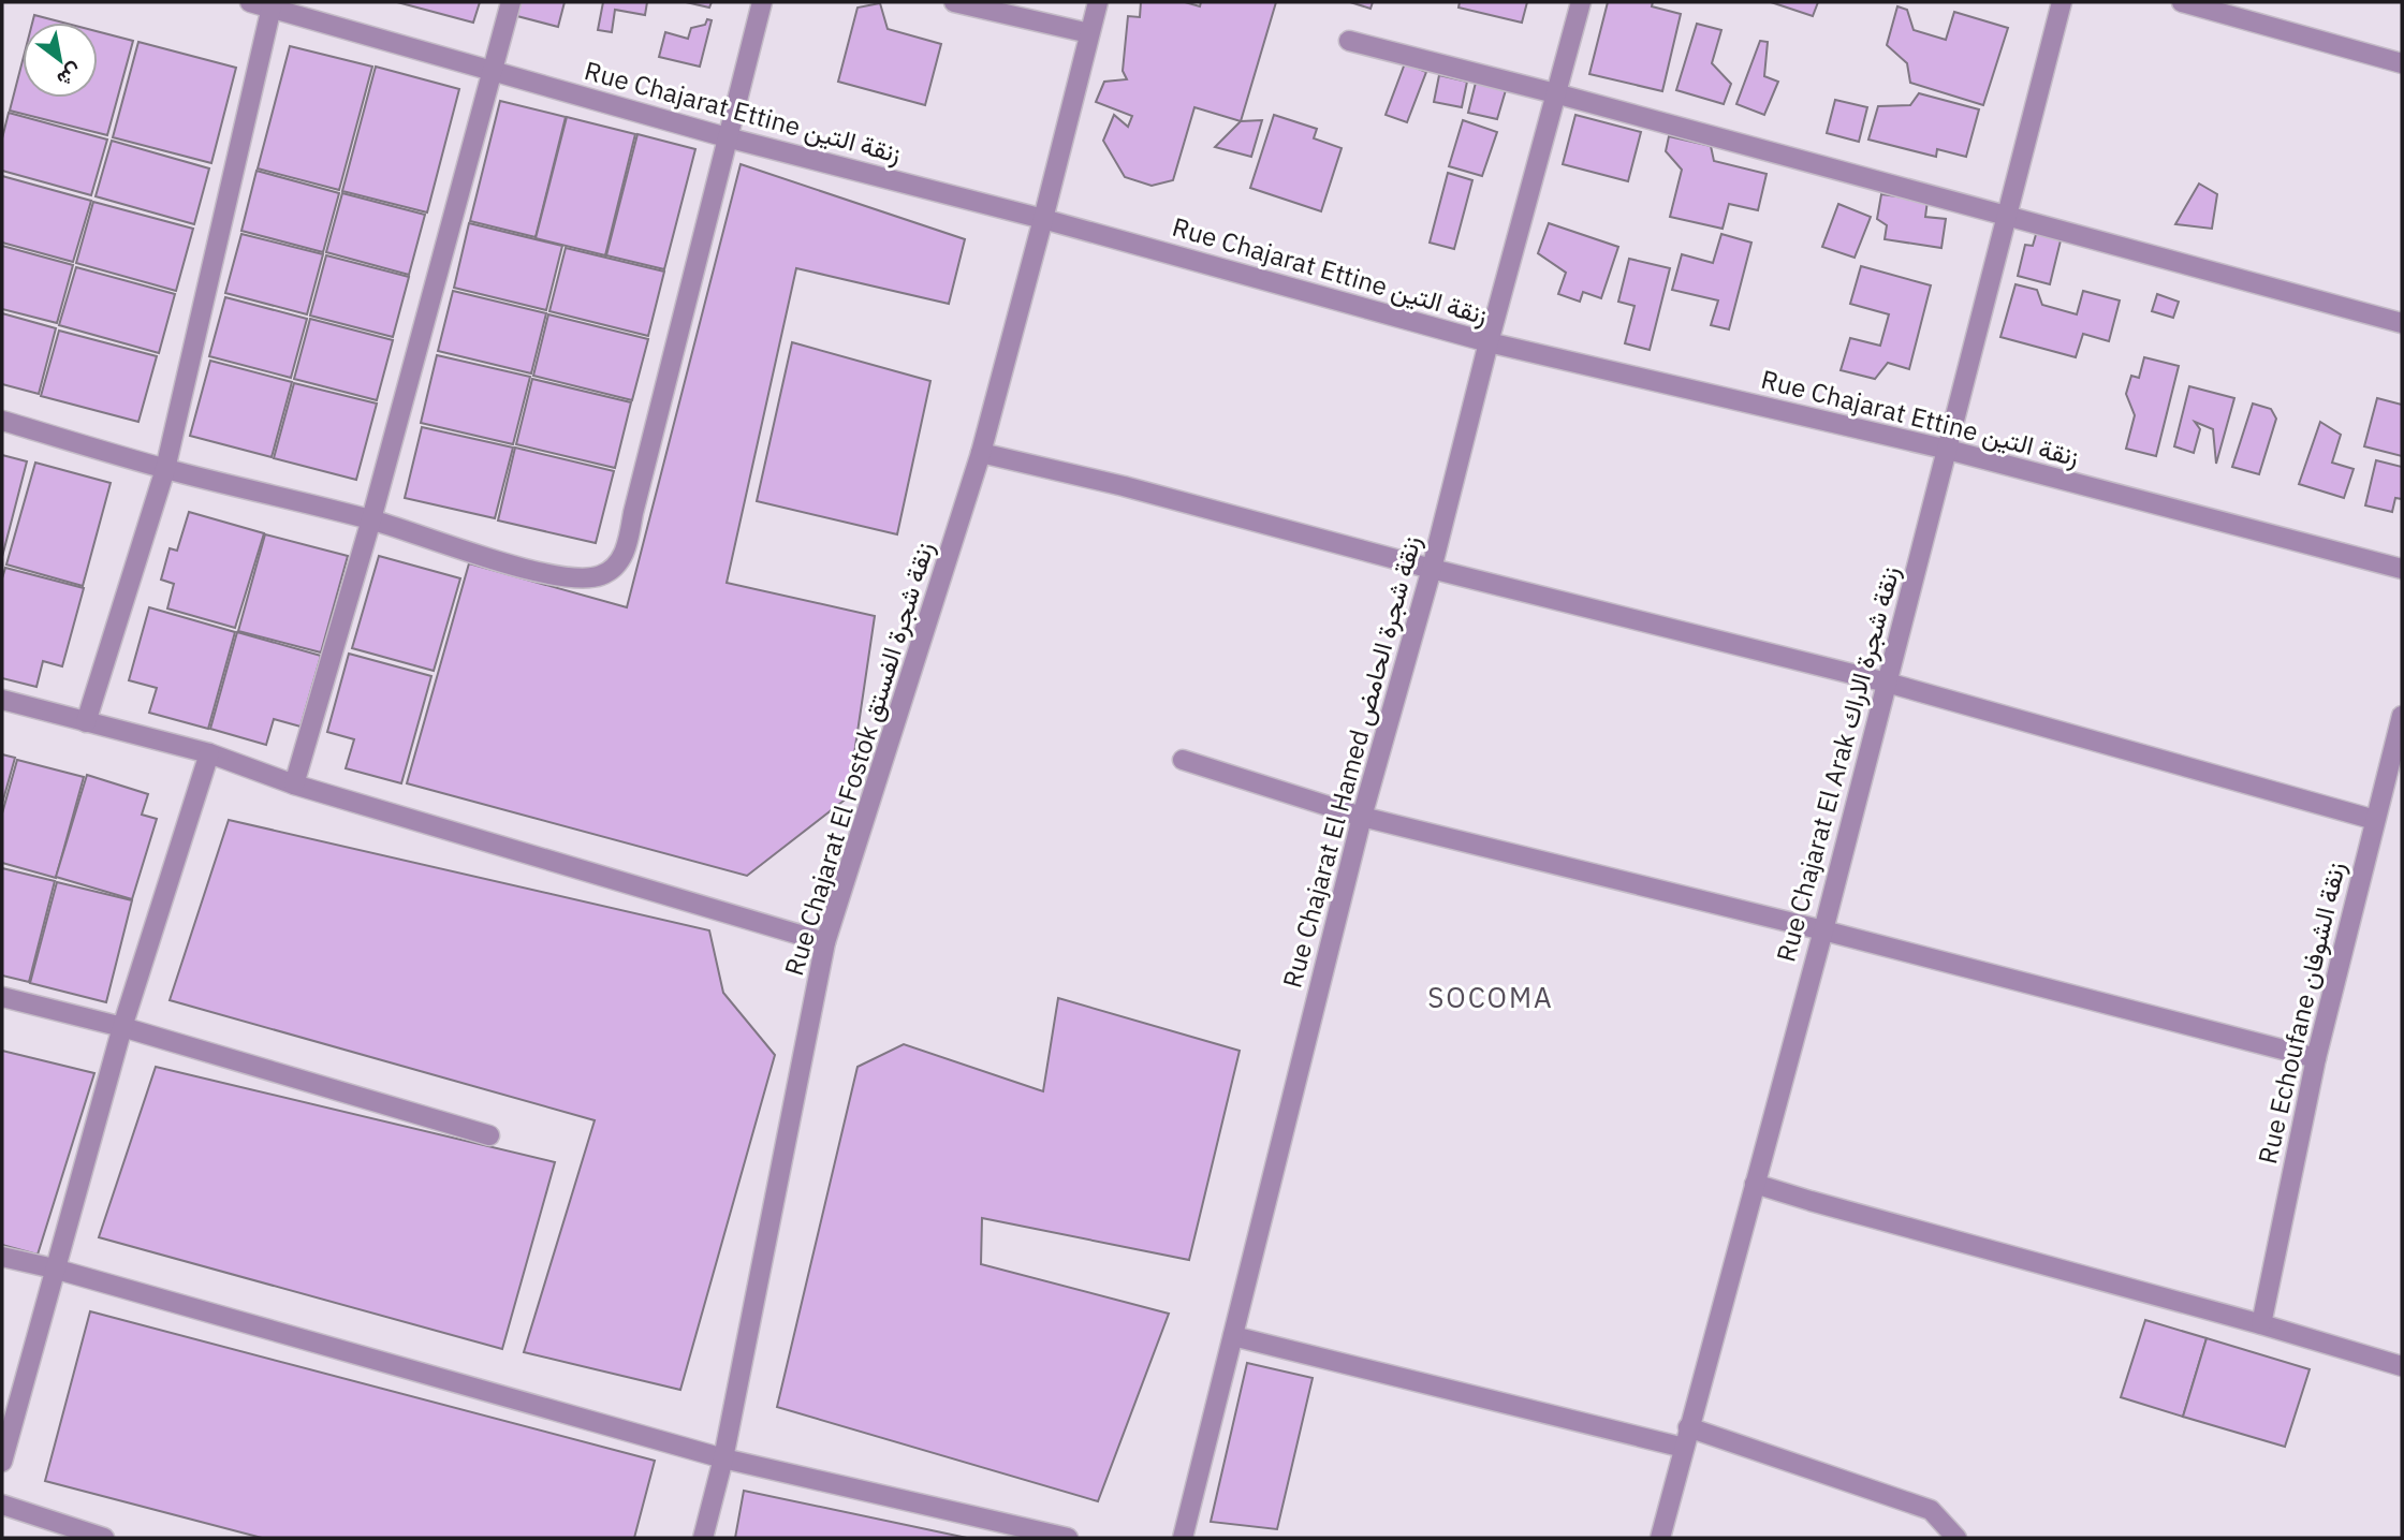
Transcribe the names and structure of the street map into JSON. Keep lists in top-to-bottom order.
{
  "streets": {
    "street": [
      "Rue Chajarat Ettine زنقة التين",
      "Rue Chajarat El Fostok زنقة شجرة الفستق",
      "Rue Chajarat El Hamed زنقة شجرة الحامض",
      "Rue Chajarat El Arak زنقة شجرة الاراك",
      "Rue Echoufane زنقة الشوفان"
    ]
  },
  "crossings": [
    ["Rue Chajarat Ettine زنقة التين", "Rue Chajarat El Fostok زنقة شجرة الفستق"],
    ["Rue Chajarat Ettine زنقة التين", "Rue Chajarat El Hamed زنقة شجرة الحامض"],
    ["Rue Chajarat Ettine زنقة التين", "Rue Chajarat El Arak زنقة شجرة الاراك"]
  ],
  "districts": ["SOCOMA"],
  "north": "bottom right"
}
